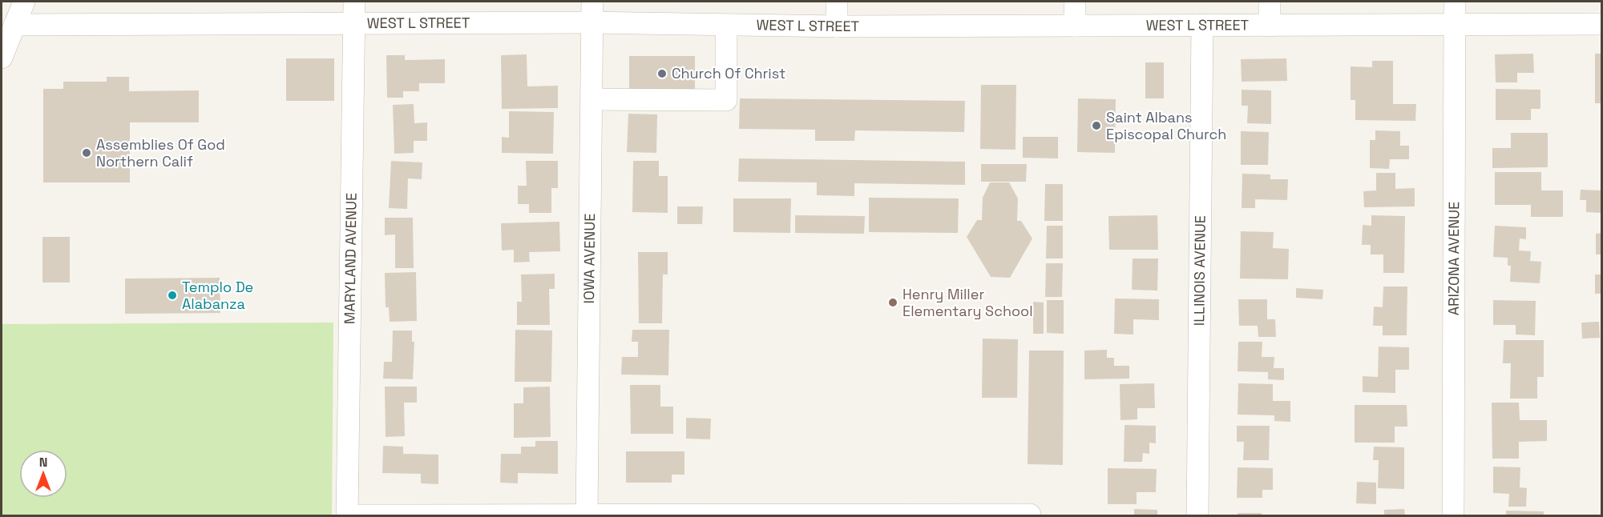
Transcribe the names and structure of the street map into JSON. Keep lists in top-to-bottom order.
{
  "streets": {
    "street": [
      "WEST L STREET",
      "MARYLAND AVENUE",
      "IOWA AVENUE",
      "ARIZONA AVENUE",
      "ILLINOIS AVENUE"
    ]
  },
  "crossings": [
    ["WEST L STREET", "MARYLAND AVENUE"],
    ["WEST L STREET", "IOWA AVENUE"],
    ["WEST L STREET", "ARIZONA AVENUE"],
    ["WEST L STREET", "ILLINOIS AVENUE"]
  ],
  "places": [
    "Church Of Christ",
    "Saint Albans Episcopal Church",
    "Assemblies Of God Northern Calif",
    "Templo De Alabanza",
    "Henry Miller Elementary School"
  ],
  "north": "top"
}
